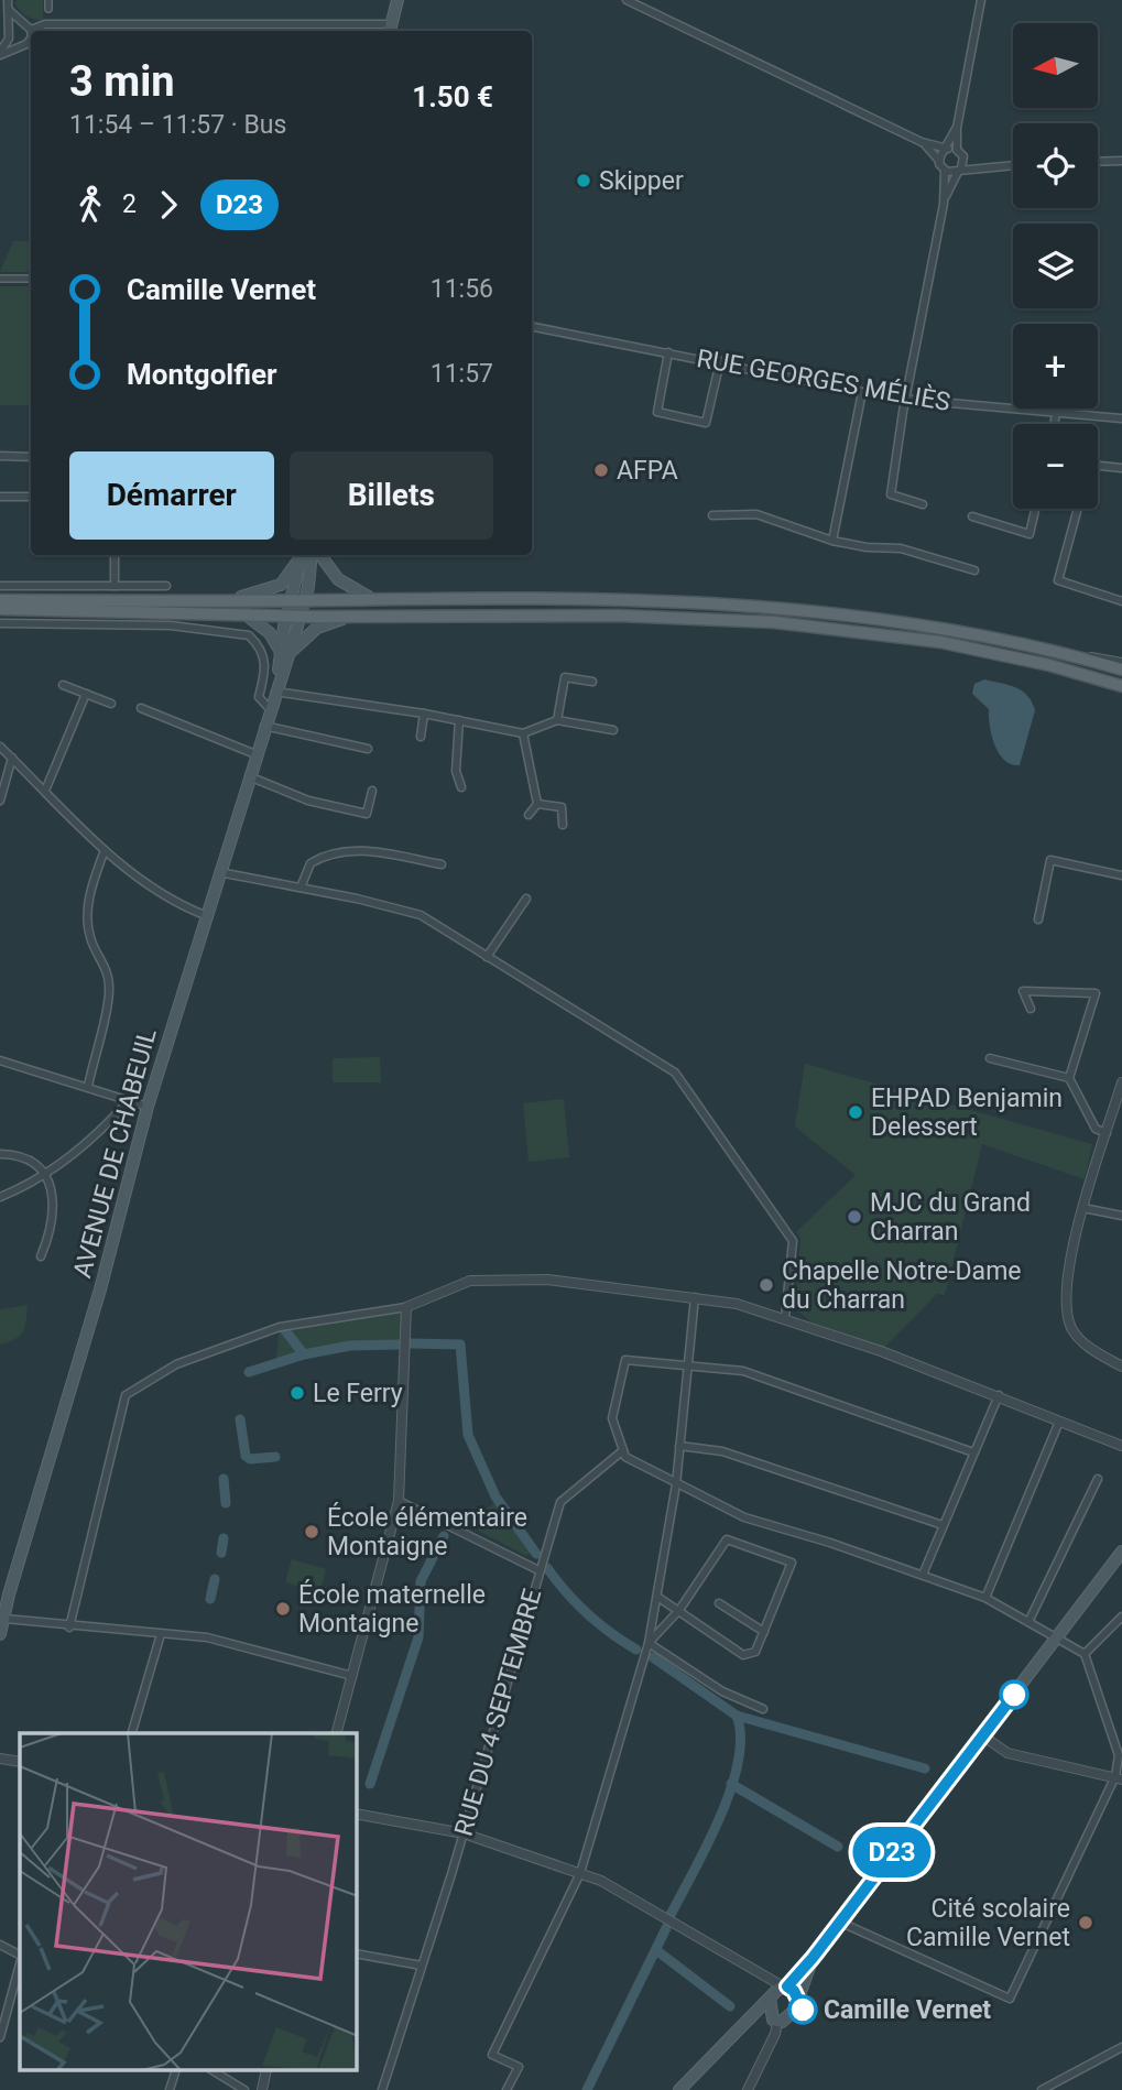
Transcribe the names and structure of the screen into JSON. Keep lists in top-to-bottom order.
{
  "streets": {
    "main road": ["AVENUE DE CHABEUIL"],
    "street": ["RUE GEORGES MÉLIÈS", "RUE DU 4 SEPTEMBRE"]
  },
  "places": [
    "Skipper",
    "AFPA",
    "EHPAD Benjamin Delessert",
    "MJC du Grand Charran",
    "Chapelle Notre-Dame du Charran",
    "Le Ferry",
    "École élémentaire Montaigne",
    "École maternelle Montaigne",
    "Cité scolaire Camille Vernet",
    "Camille Vernet"
  ],
  "lines": ["bus line D23"],
  "north": "left",
  "page": {
    "on_map": "D23",
    "map_buttons": ["+", "−"],
    "heading": ["3 min", "11:54 – 11:57 · Bus", "1.50 €"],
    "legs": ["2", "D23"],
    "list": [
      {
        "name": "Camille Vernet",
        "value": "11:56"
      },
      {
        "name": "Montgolfier",
        "value": "11:57"
      }
    ],
    "buttons": ["Démarrer", "Billets"]
  }
}
